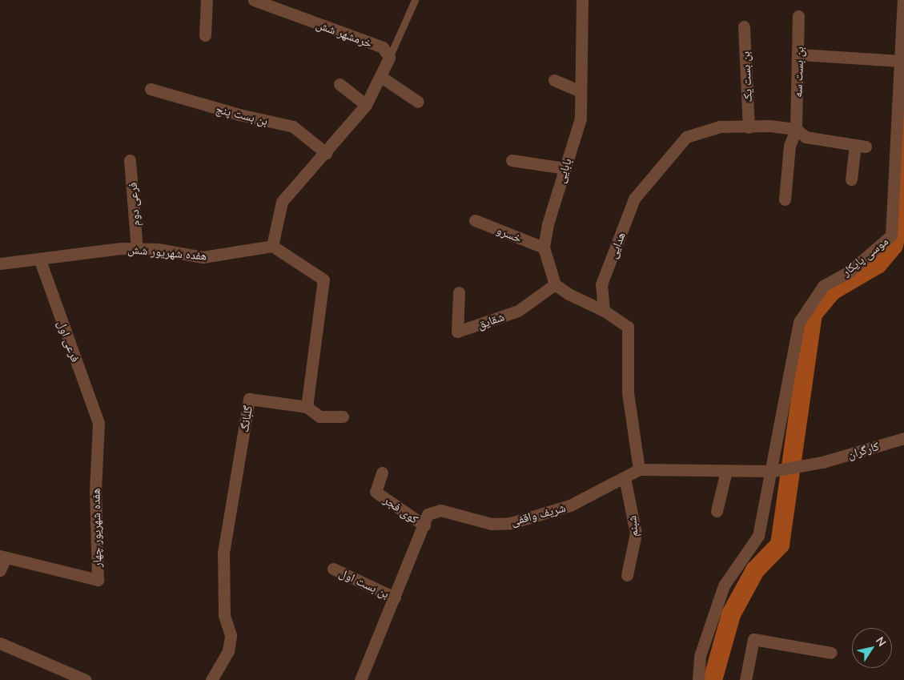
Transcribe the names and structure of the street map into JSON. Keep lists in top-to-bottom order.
{
  "streets": {
    "street": [
      "خرمشهر شش",
      "بن بست سه",
      "بن بست یک",
      "بن بست پنج",
      "بابایی",
      "فرعی دوم",
      "خسرو",
      "هدایی",
      "هفده شهریور شش",
      "موسی پایکار",
      "شقایق",
      "فرعی اول",
      "گلبانگ",
      "کارگران",
      "کوی فجر",
      "شریف واقفی",
      "شبنم",
      "هفده شهریور چهار",
      "بن بست اول"
    ]
  },
  "crossings": [
    ["بن بست سه", "هدایی"],
    ["بن بست یک", "هدایی"],
    ["بابایی", "خسرو"],
    ["بابایی", "شقایق"],
    ["فرعی دوم", "هفده شهریور شش"],
    ["هفده شهریور شش", "فرعی اول"],
    ["موسی پایکار", "کارگران"],
    ["فرعی اول", "هفده شهریور چهار"],
    ["کوی فجر", "شریف واقفی"],
    ["شریف واقفی", "شبنم"],
    ["شریف واقفی", "بن بست اول"]
  ],
  "north": "top right"
}
